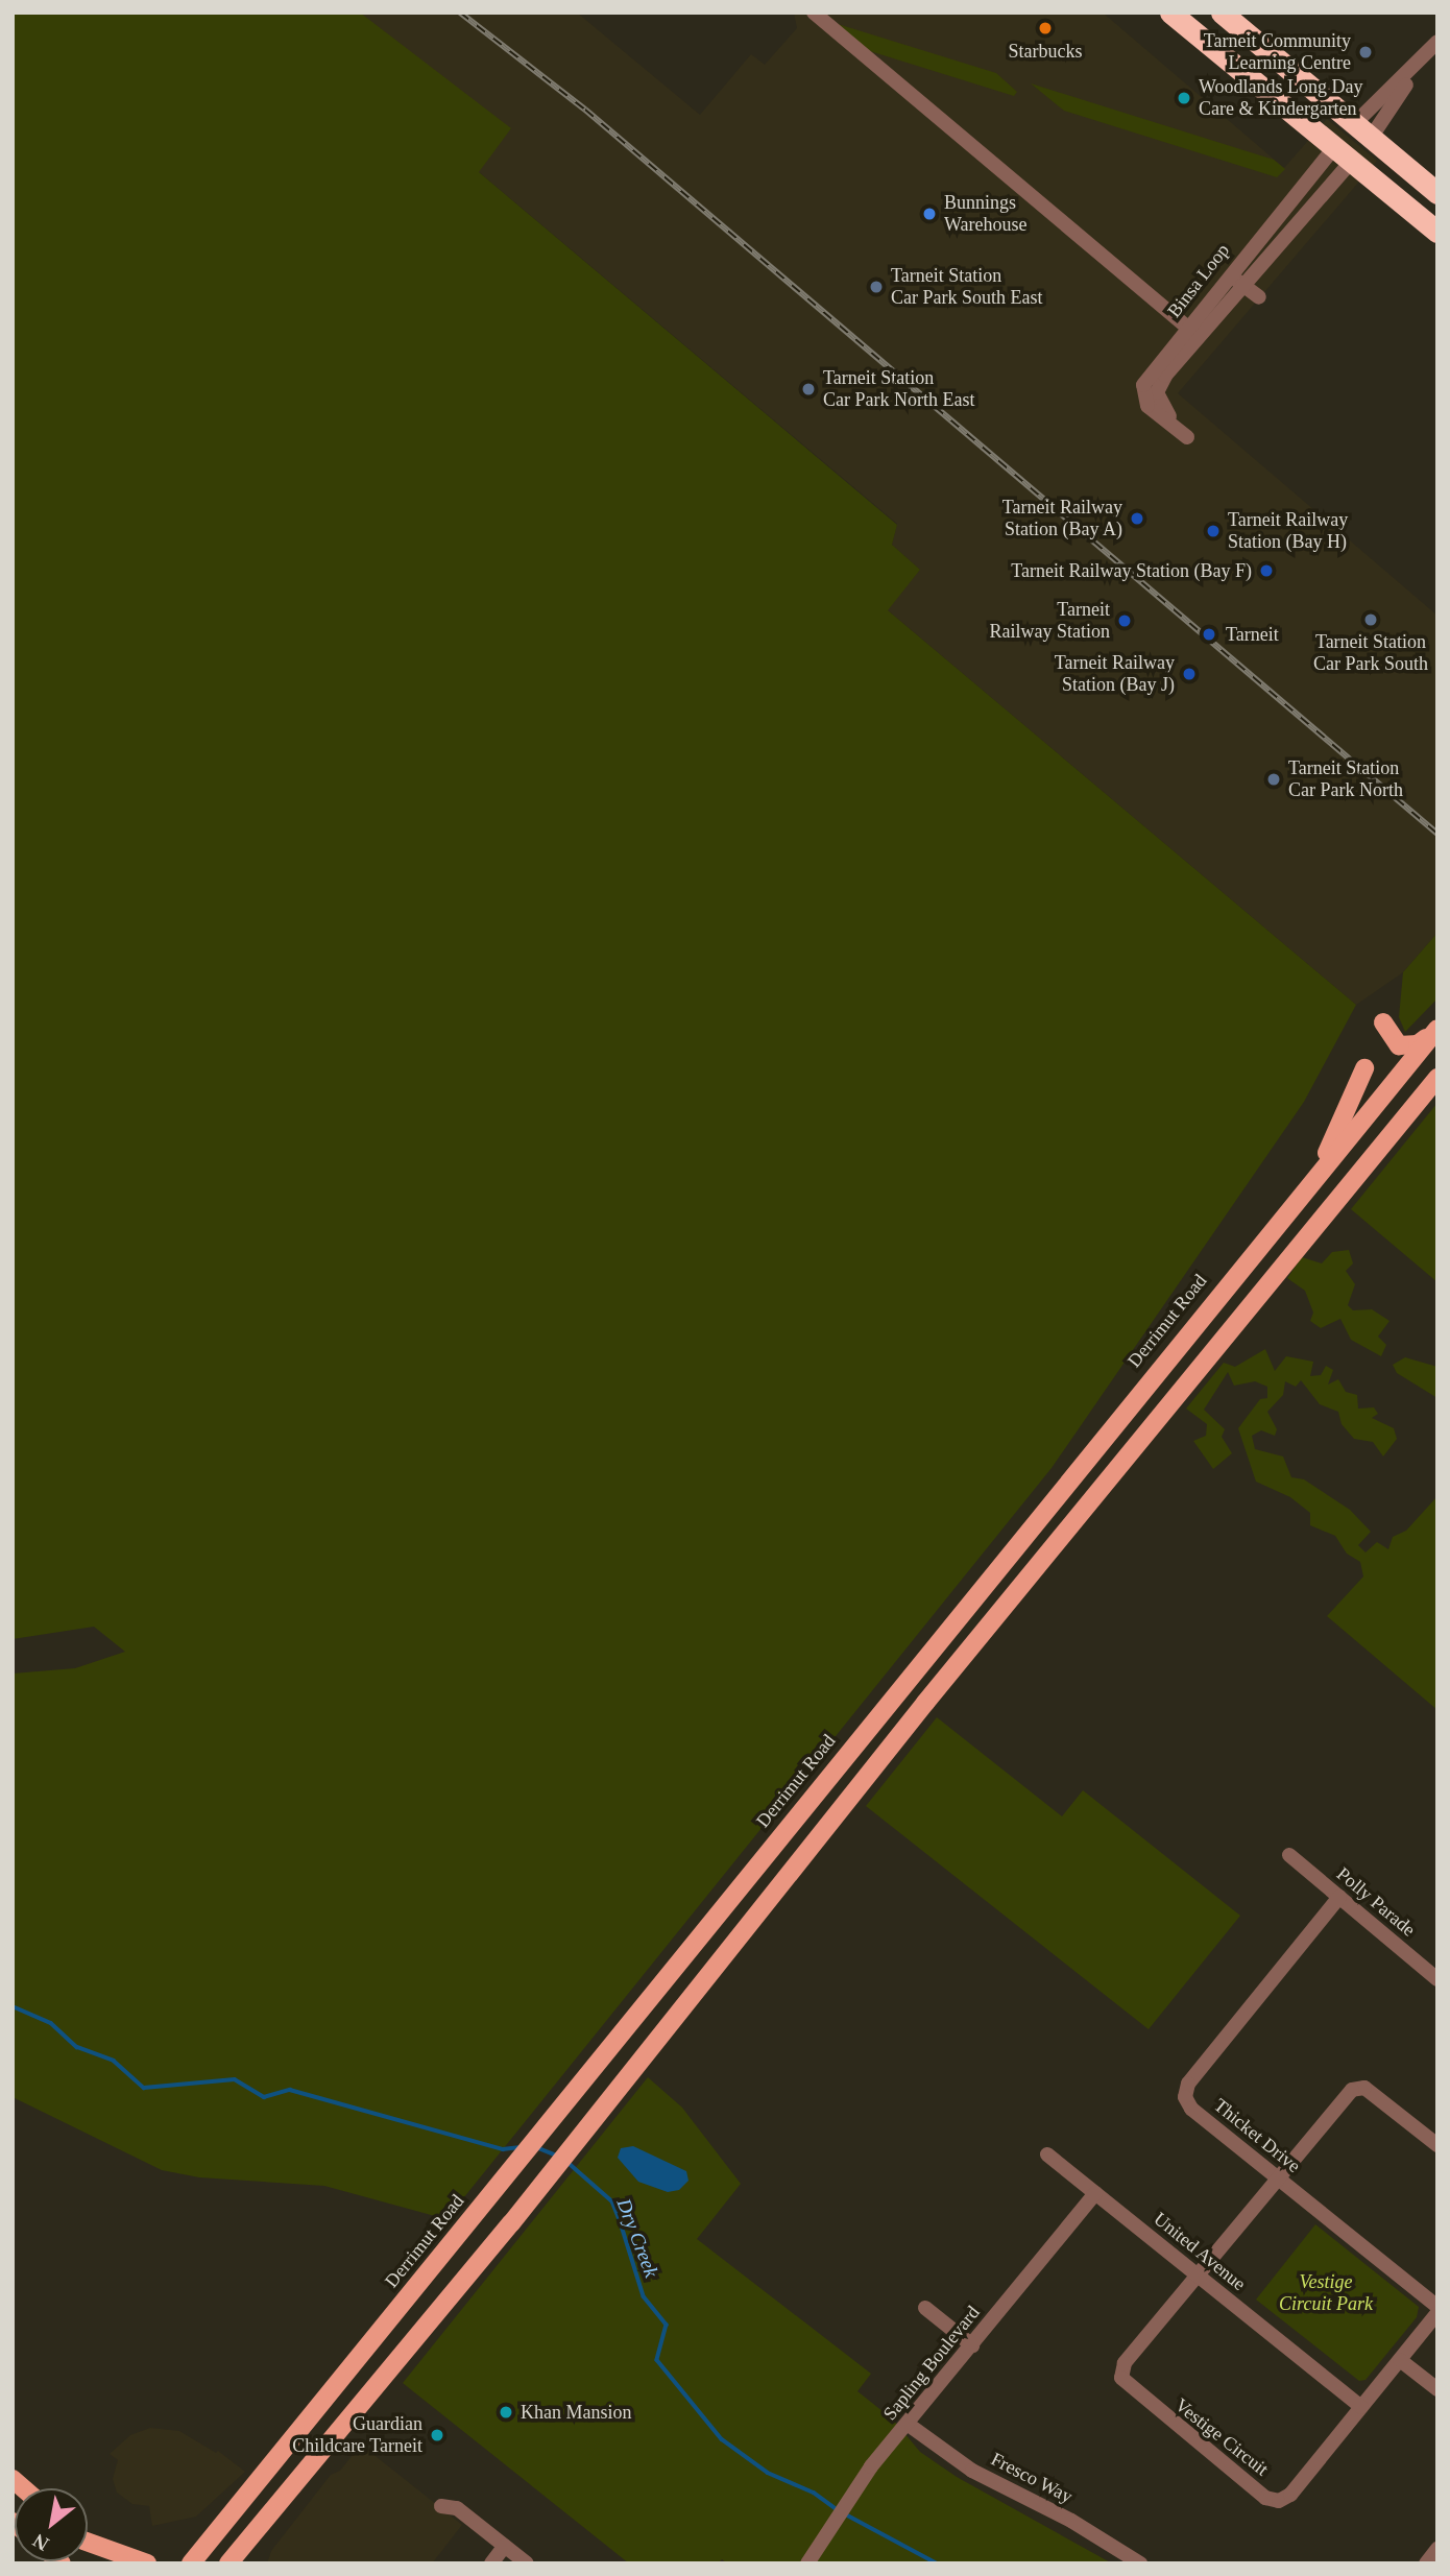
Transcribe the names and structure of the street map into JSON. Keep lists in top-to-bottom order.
{
  "streets": {
    "main road": ["Derrimut Road"],
    "street": [
      "Binsa Loop",
      "Polly Parade",
      "Thicket Drive",
      "United Avenue",
      "Sapling Boulevard",
      "Vestige Circuit",
      "Fresco Way"
    ]
  },
  "crossings": [
    ["Polly Parade", "Thicket Drive"],
    ["Thicket Drive", "Vestige Circuit"],
    ["United Avenue", "Sapling Boulevard"],
    ["United Avenue", "Vestige Circuit"],
    ["Sapling Boulevard", "Fresco Way"]
  ],
  "water": ["Dry Creek"],
  "parks": ["Vestige Circuit Park"],
  "places": [
    "Starbucks",
    "Tarneit Community Learning Centre",
    "Woodlands Long Day Care & Kindergarten",
    "Bunnings Warehouse",
    "Tarneit Station Car Park South East",
    "Tarneit Station Car Park North East",
    "Tarneit Railway Station (Bay A)",
    "Tarneit Railway Station (Bay H)",
    "Tarneit Railway Station (Bay F)",
    "Tarneit Station Car Park South",
    "Tarneit Railway Station",
    "Tarneit",
    "Tarneit Railway Station (Bay J)",
    "Tarneit Station Car Park North",
    "Khan Mansion",
    "Guardian Childcare Tarneit"
  ],
  "north": "bottom left"
}
